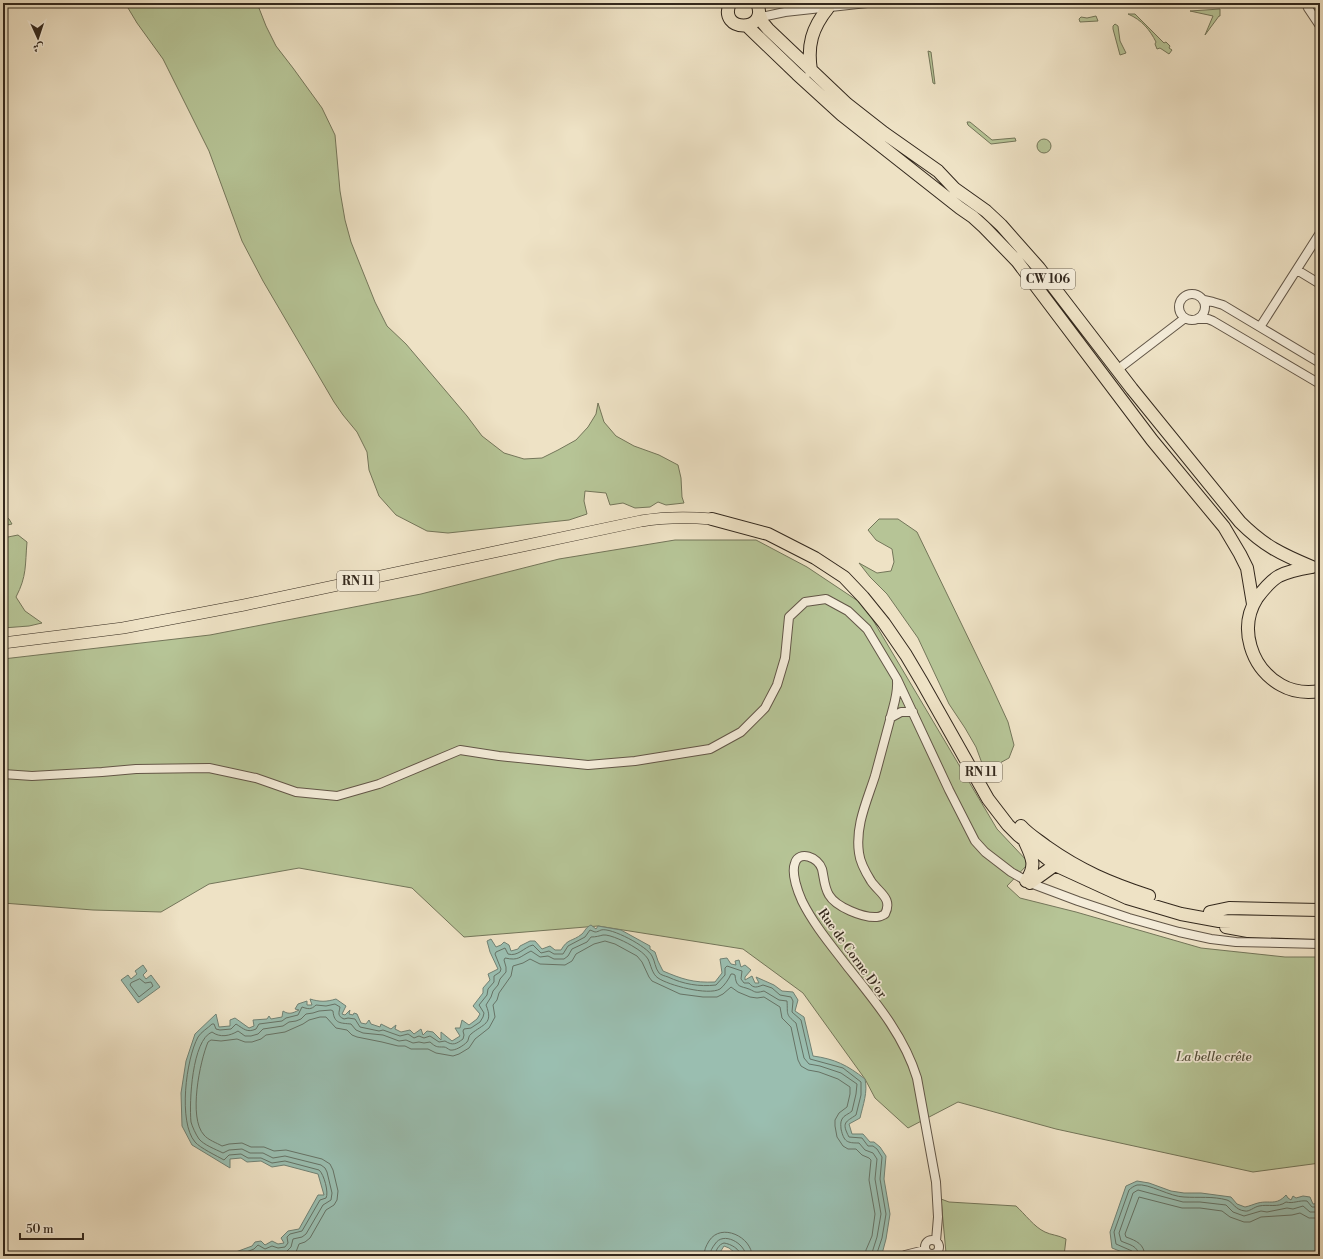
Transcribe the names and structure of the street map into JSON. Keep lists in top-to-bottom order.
{
  "streets": {
    "highway": ["CW 106", "RN 11"],
    "street": ["Rue de Corne D'or"]
  },
  "parks": ["La belle crête"],
  "scale_bar": "50 m",
  "north": "bottom"
}
